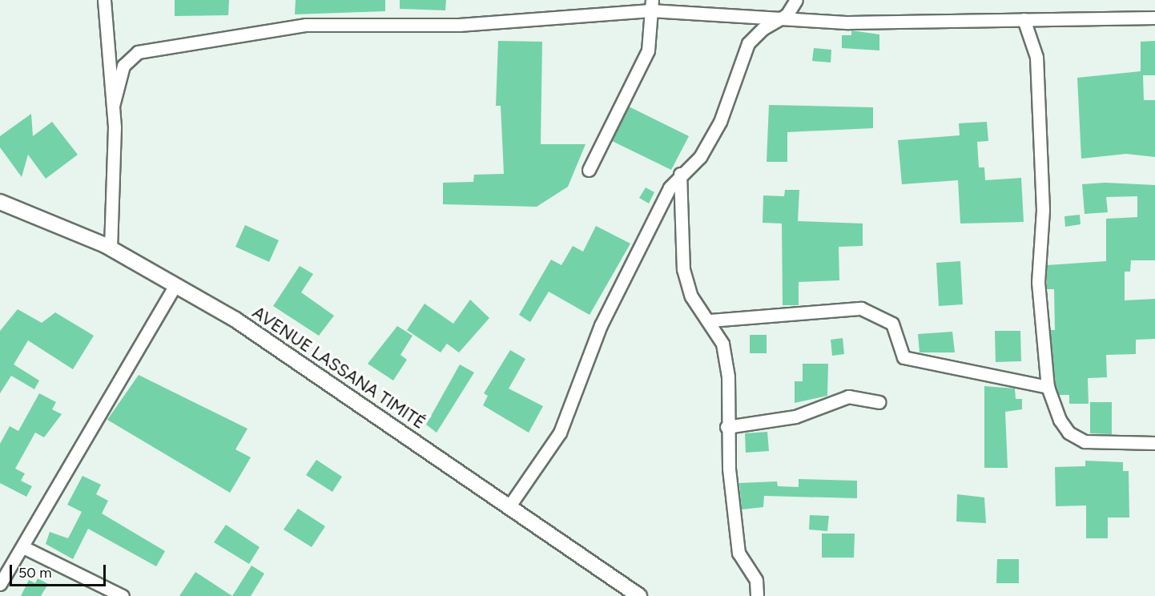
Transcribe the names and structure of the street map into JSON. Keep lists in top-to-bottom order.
{
  "streets": {
    "street": ["AVENUE LASSANA TIMITÉ"]
  },
  "scale_bar": "50 m"
}
